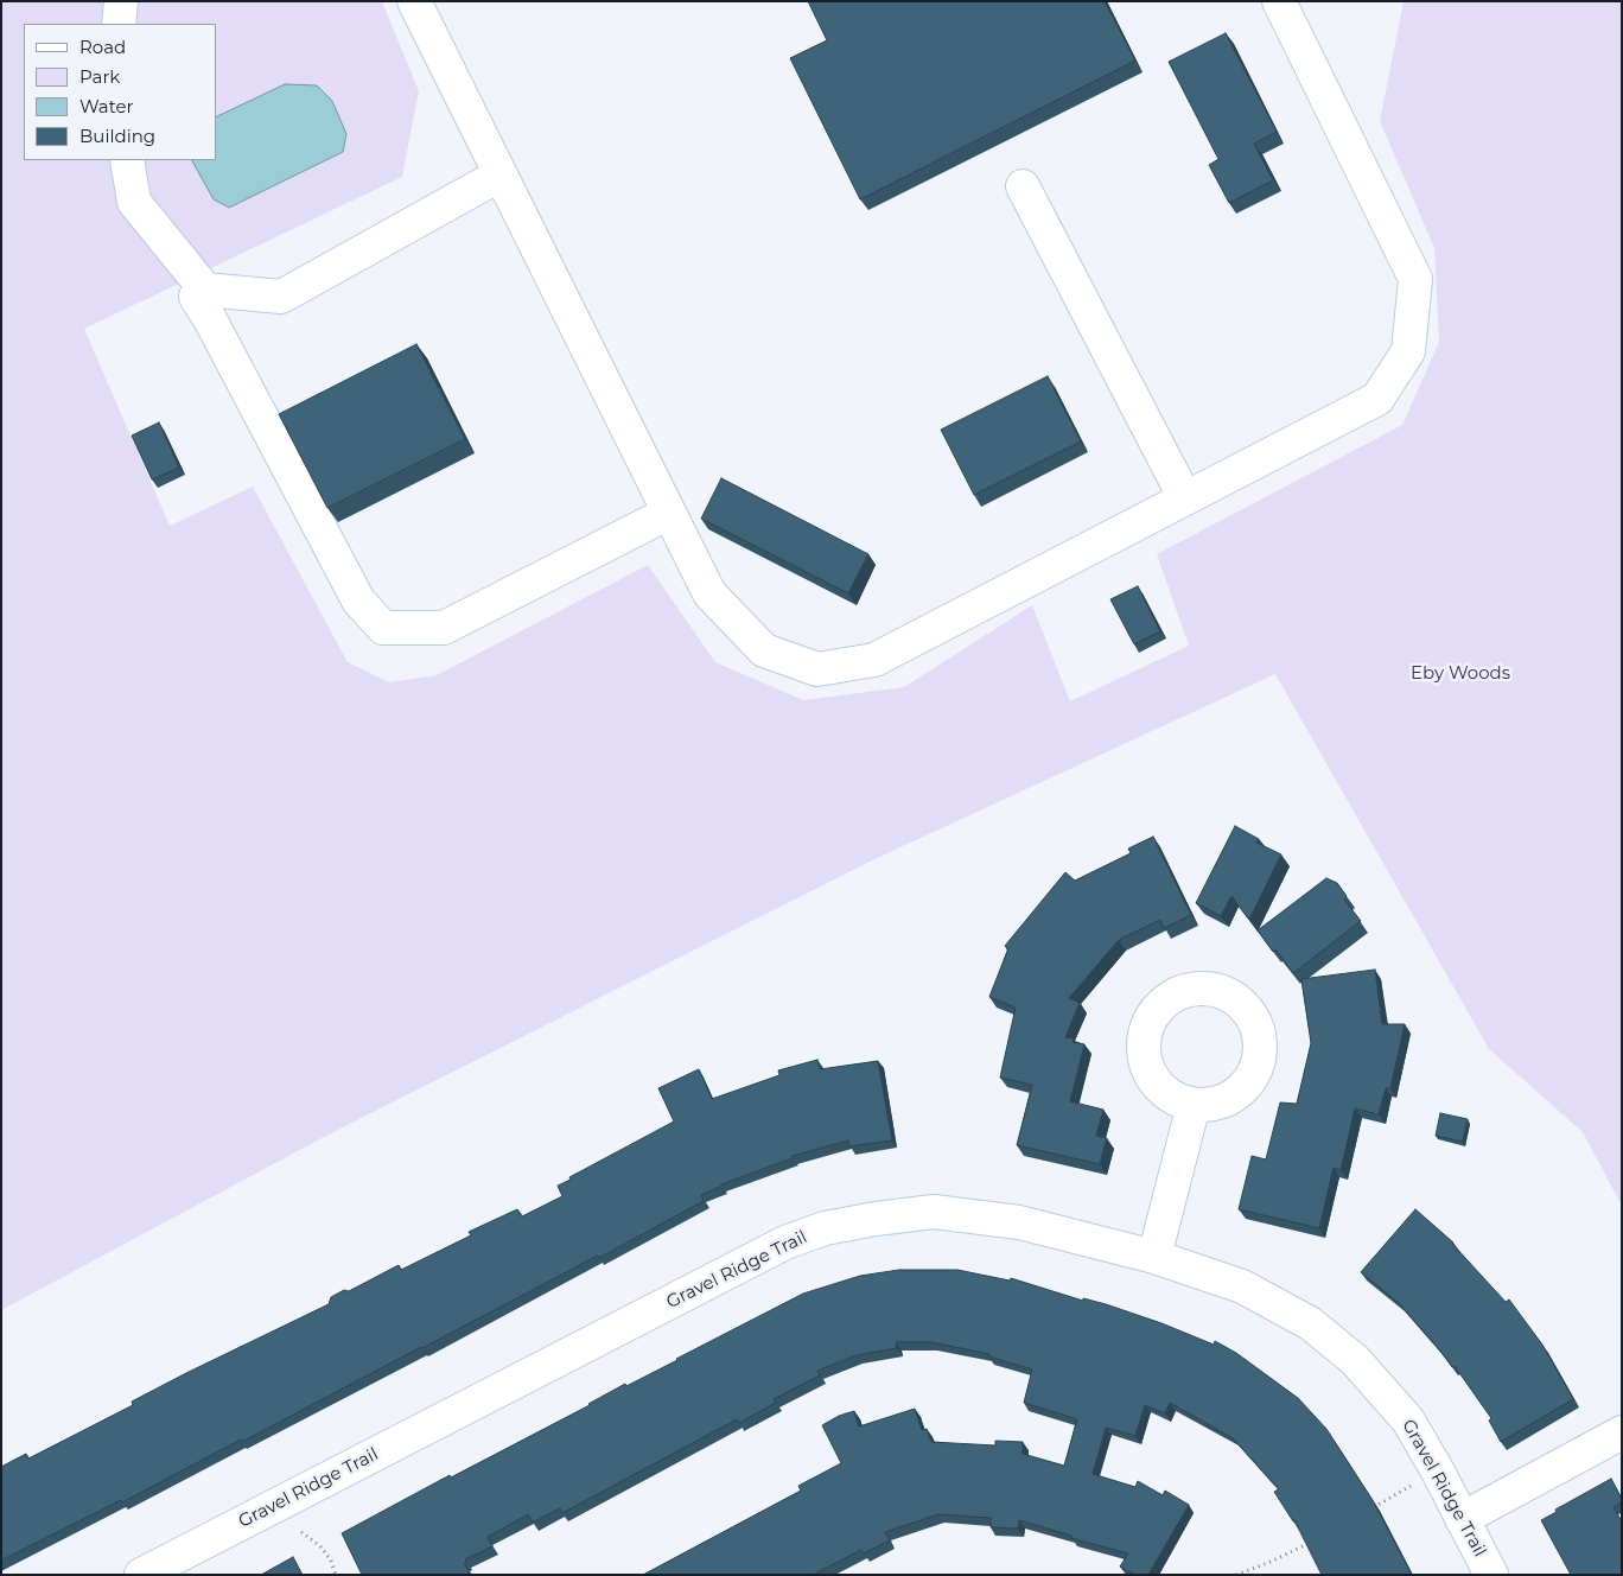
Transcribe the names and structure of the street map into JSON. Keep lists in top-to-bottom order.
{
  "streets": {
    "street": ["Gravel Ridge Trail"]
  },
  "parks": ["Eby Woods"],
  "legend": [
    "Road",
    "Park",
    "Water",
    "Building"
  ]
}
